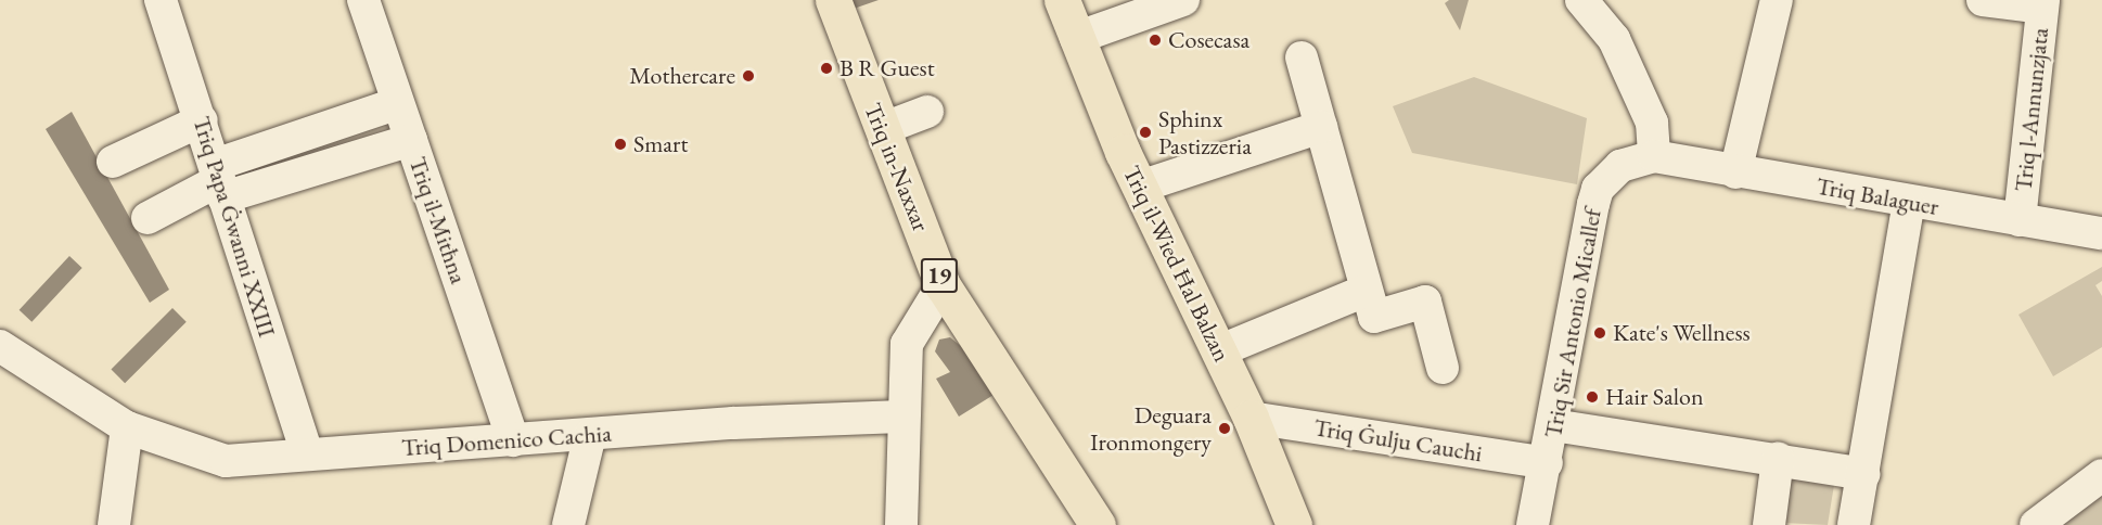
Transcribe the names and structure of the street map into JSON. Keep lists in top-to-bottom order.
{
  "streets": {
    "main road": ["Triq in-Naxxar", "Triq il-Wied Ħal Balzan", "19"],
    "street": [
      "Triq l-Annunzjata",
      "Triq Balaguer",
      "Triq il-Mitħna",
      "Triq Papa Ġwanni XXIII",
      "Triq Sir Antonio Micallef",
      "Triq Domenico Cachia",
      "Triq Ġulju Cauchi"
    ]
  },
  "crossings": [
    ["Triq l-Annunzjata", "Triq Balaguer"],
    ["Triq Balaguer", "Triq Sir Antonio Micallef"],
    ["Triq il-Mitħna", "Triq Domenico Cachia"],
    ["Triq Papa Ġwanni XXIII", "Triq Domenico Cachia"],
    ["Triq il-Wied Ħal Balzan", "Triq Ġulju Cauchi"],
    ["Triq Sir Antonio Micallef", "Triq Ġulju Cauchi"]
  ],
  "places": [
    "Cosecasa",
    "B R Guest",
    "Mothercare",
    "Sphinx Pastizzeria",
    "Smart",
    "Kate's Wellness",
    "Hair Salon",
    "Deguara Ironmongery"
  ]
}
